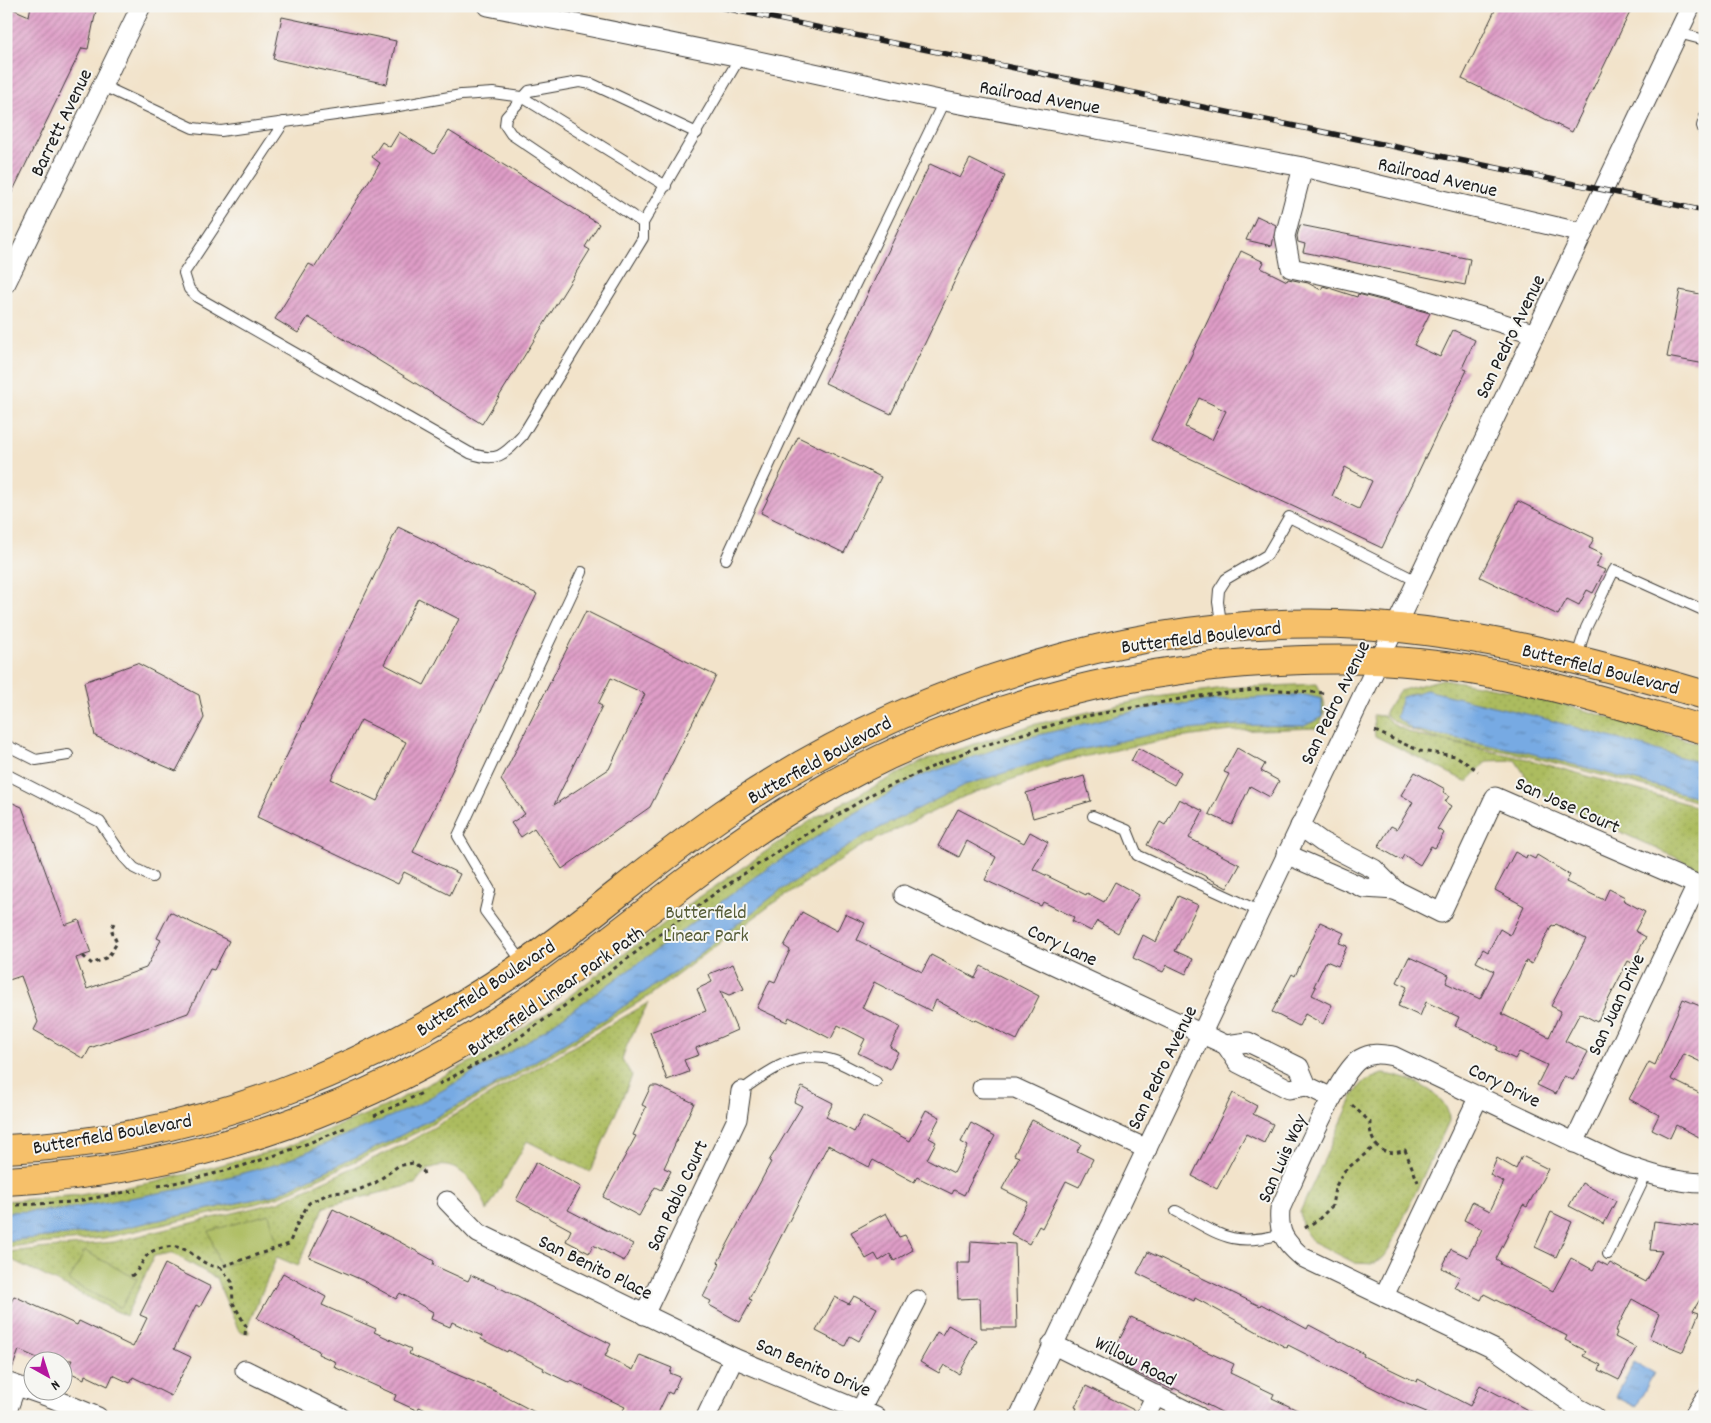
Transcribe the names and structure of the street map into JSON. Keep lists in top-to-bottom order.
{
  "streets": {
    "main road": ["Butterfield Boulevard"],
    "street": [
      "Railroad Avenue",
      "Barrett Avenue",
      "San Pedro Avenue",
      "San Jose Court",
      "Cory Lane",
      "San Juan Drive",
      "Cory Drive",
      "San Luis Way",
      "San Pablo Court",
      "San Benito Place",
      "Willow Road",
      "San Benito Drive"
    ],
    "path": ["Butterfield Linear Park Path"]
  },
  "crossings": [
    ["Railroad Avenue", "San Pedro Avenue"],
    ["San Pedro Avenue", "Butterfield Boulevard"],
    ["San Pedro Avenue", "San Jose Court"],
    ["San Pedro Avenue", "Cory Lane"],
    ["San Pedro Avenue", "Willow Road"],
    ["San Jose Court", "San Juan Drive"],
    ["San Juan Drive", "Cory Drive"],
    ["Cory Drive", "San Luis Way"],
    ["San Pablo Court", "San Benito Place"],
    ["San Benito Place", "San Benito Drive"]
  ],
  "parks": ["Butterfield Linear Park"],
  "north": "bottom right"
}
